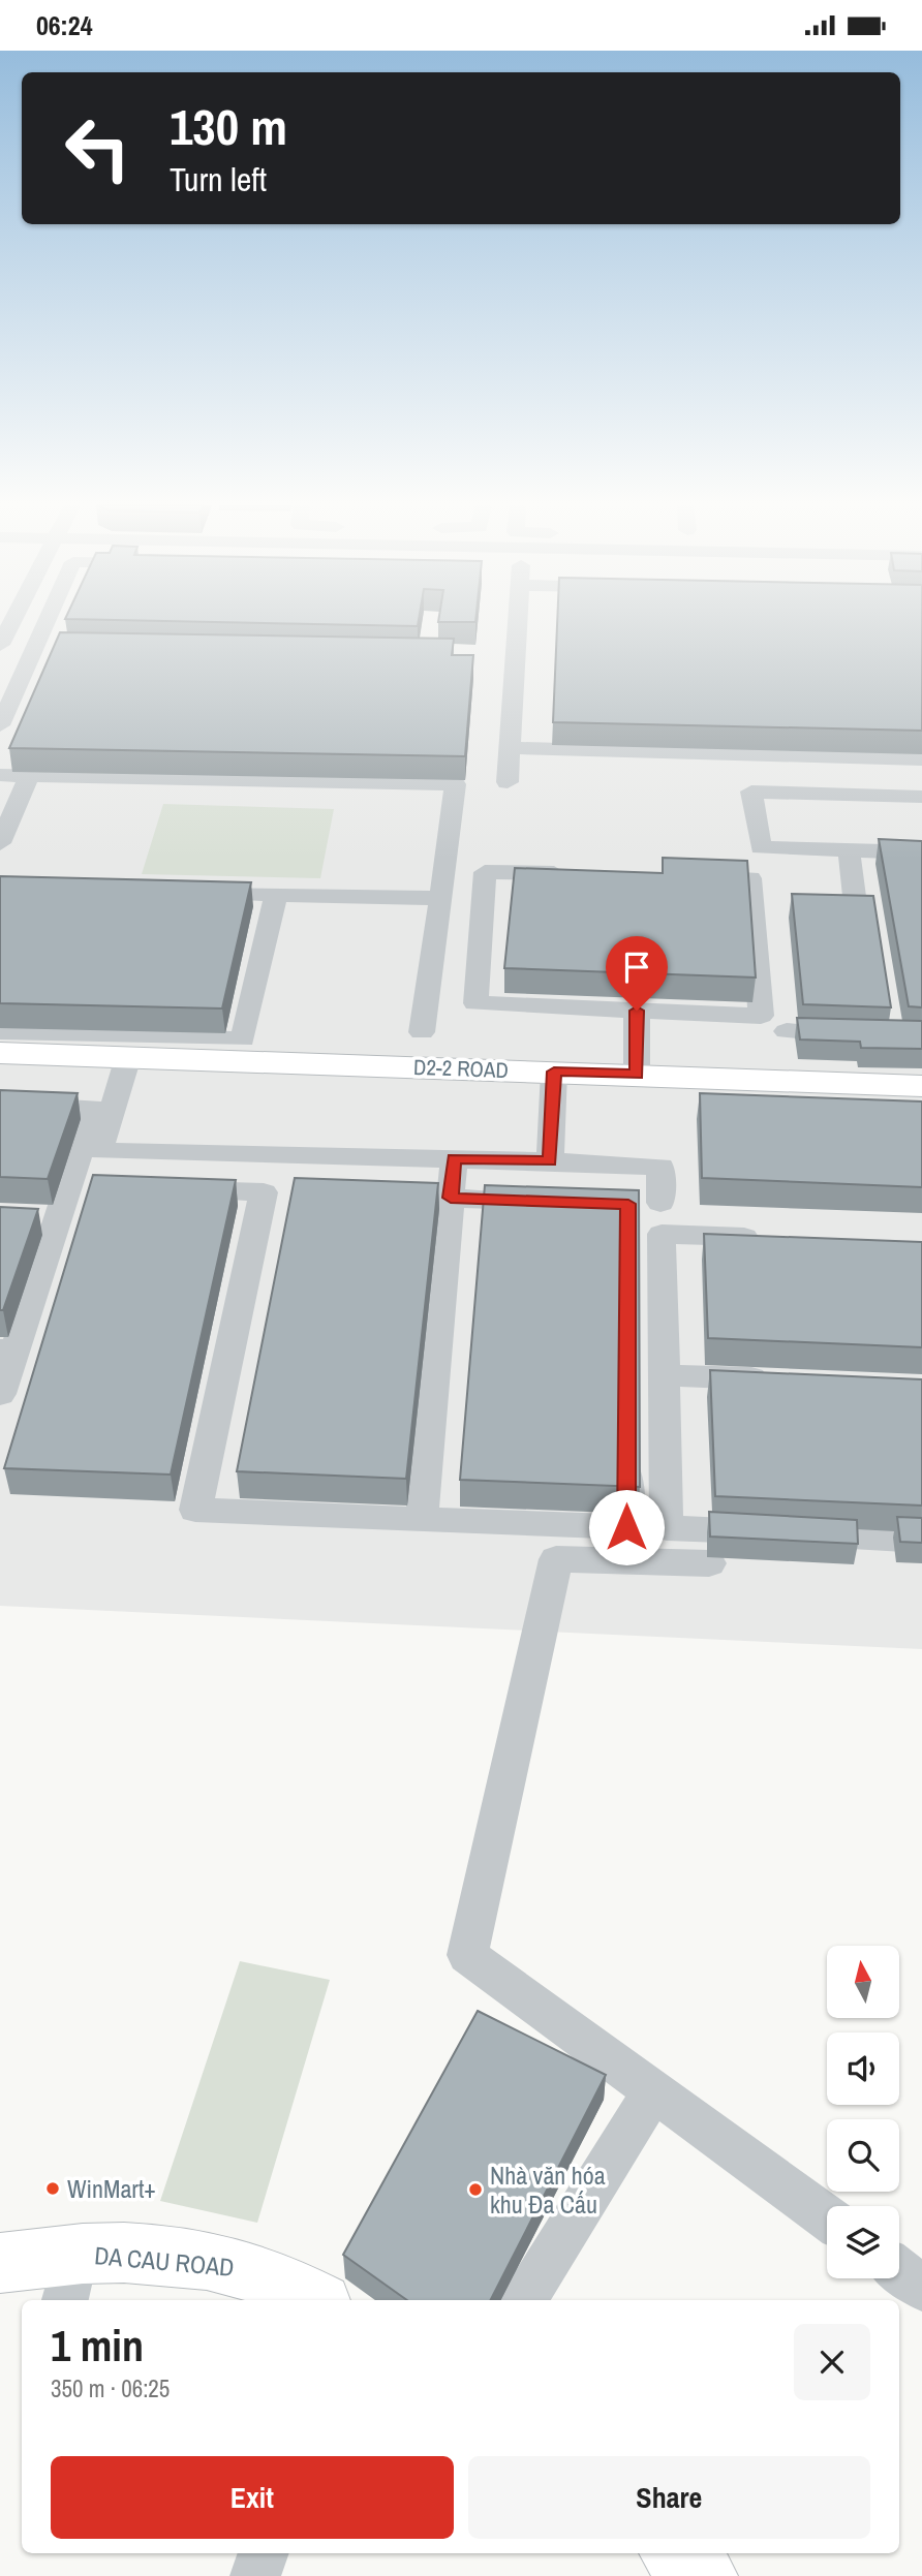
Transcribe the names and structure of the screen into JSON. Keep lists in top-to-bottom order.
{
  "streets": {
    "main road": ["D2-2 ROAD", "DA CAU ROAD"]
  },
  "places": ["WinMart+", "Nhà văn hóa khu Đa Cấu"],
  "north": "top",
  "page": {
    "status": "06:24",
    "turn": ["130 m", "Turn left"],
    "heading": ["1 min", "350 m · 06:25"],
    "buttons": ["Exit", "Share"]
  }
}
